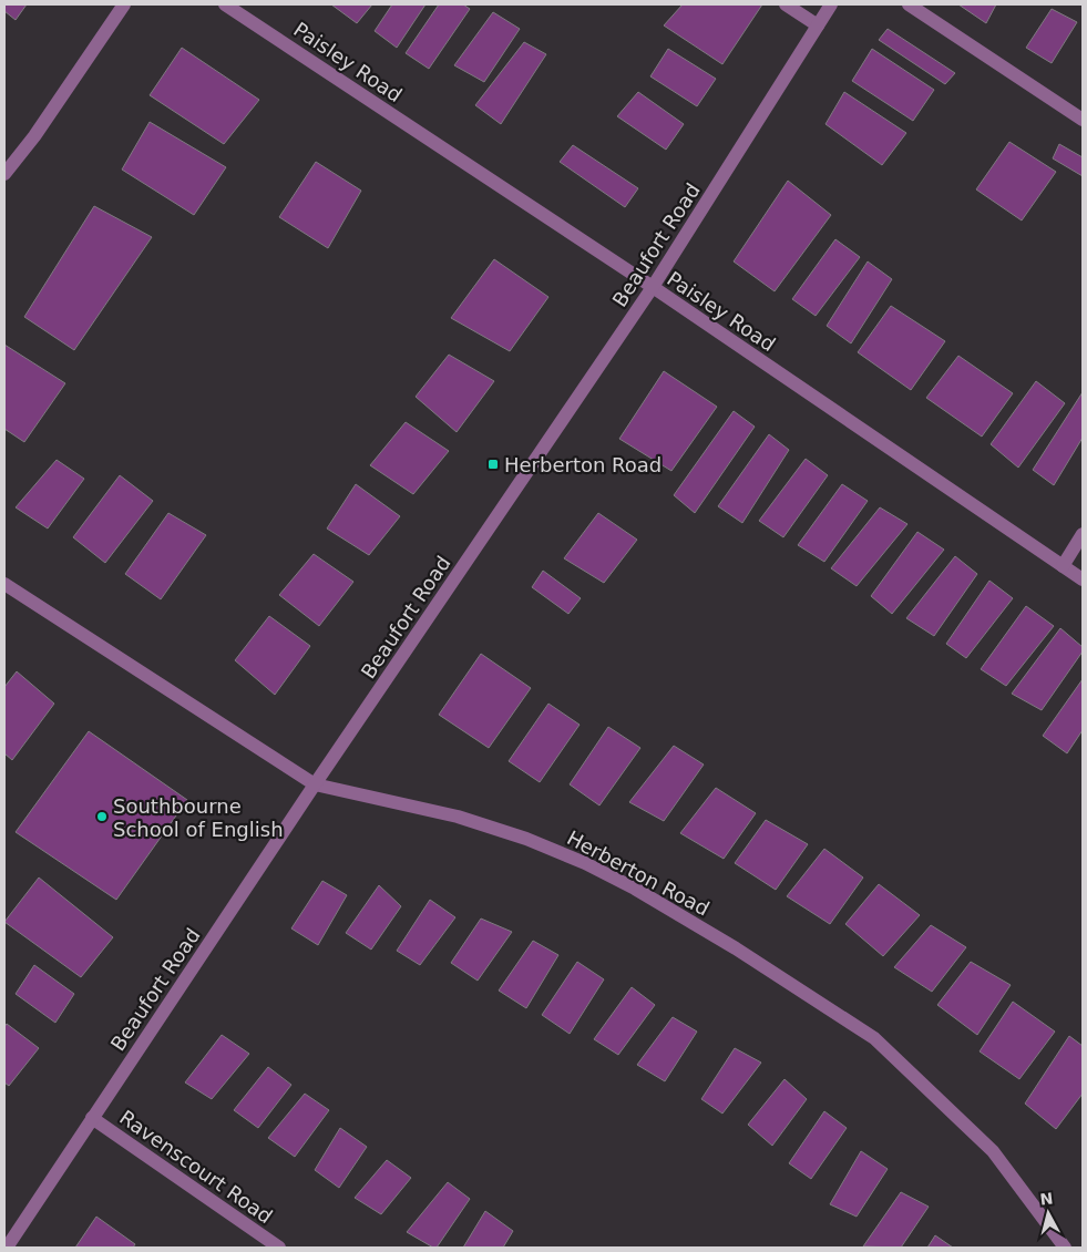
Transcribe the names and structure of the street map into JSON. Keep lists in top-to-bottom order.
{
  "streets": {
    "street": [
      "Paisley Road",
      "Beaufort Road",
      "Herberton Road",
      "Ravenscourt Road"
    ]
  },
  "crossings": [
    ["Paisley Road", "Beaufort Road"],
    ["Beaufort Road", "Herberton Road"],
    ["Beaufort Road", "Ravenscourt Road"]
  ],
  "places": {
    "transit": ["Herberton Road"],
    "other": ["Southbourne School of English"]
  },
  "north": "top"
}
